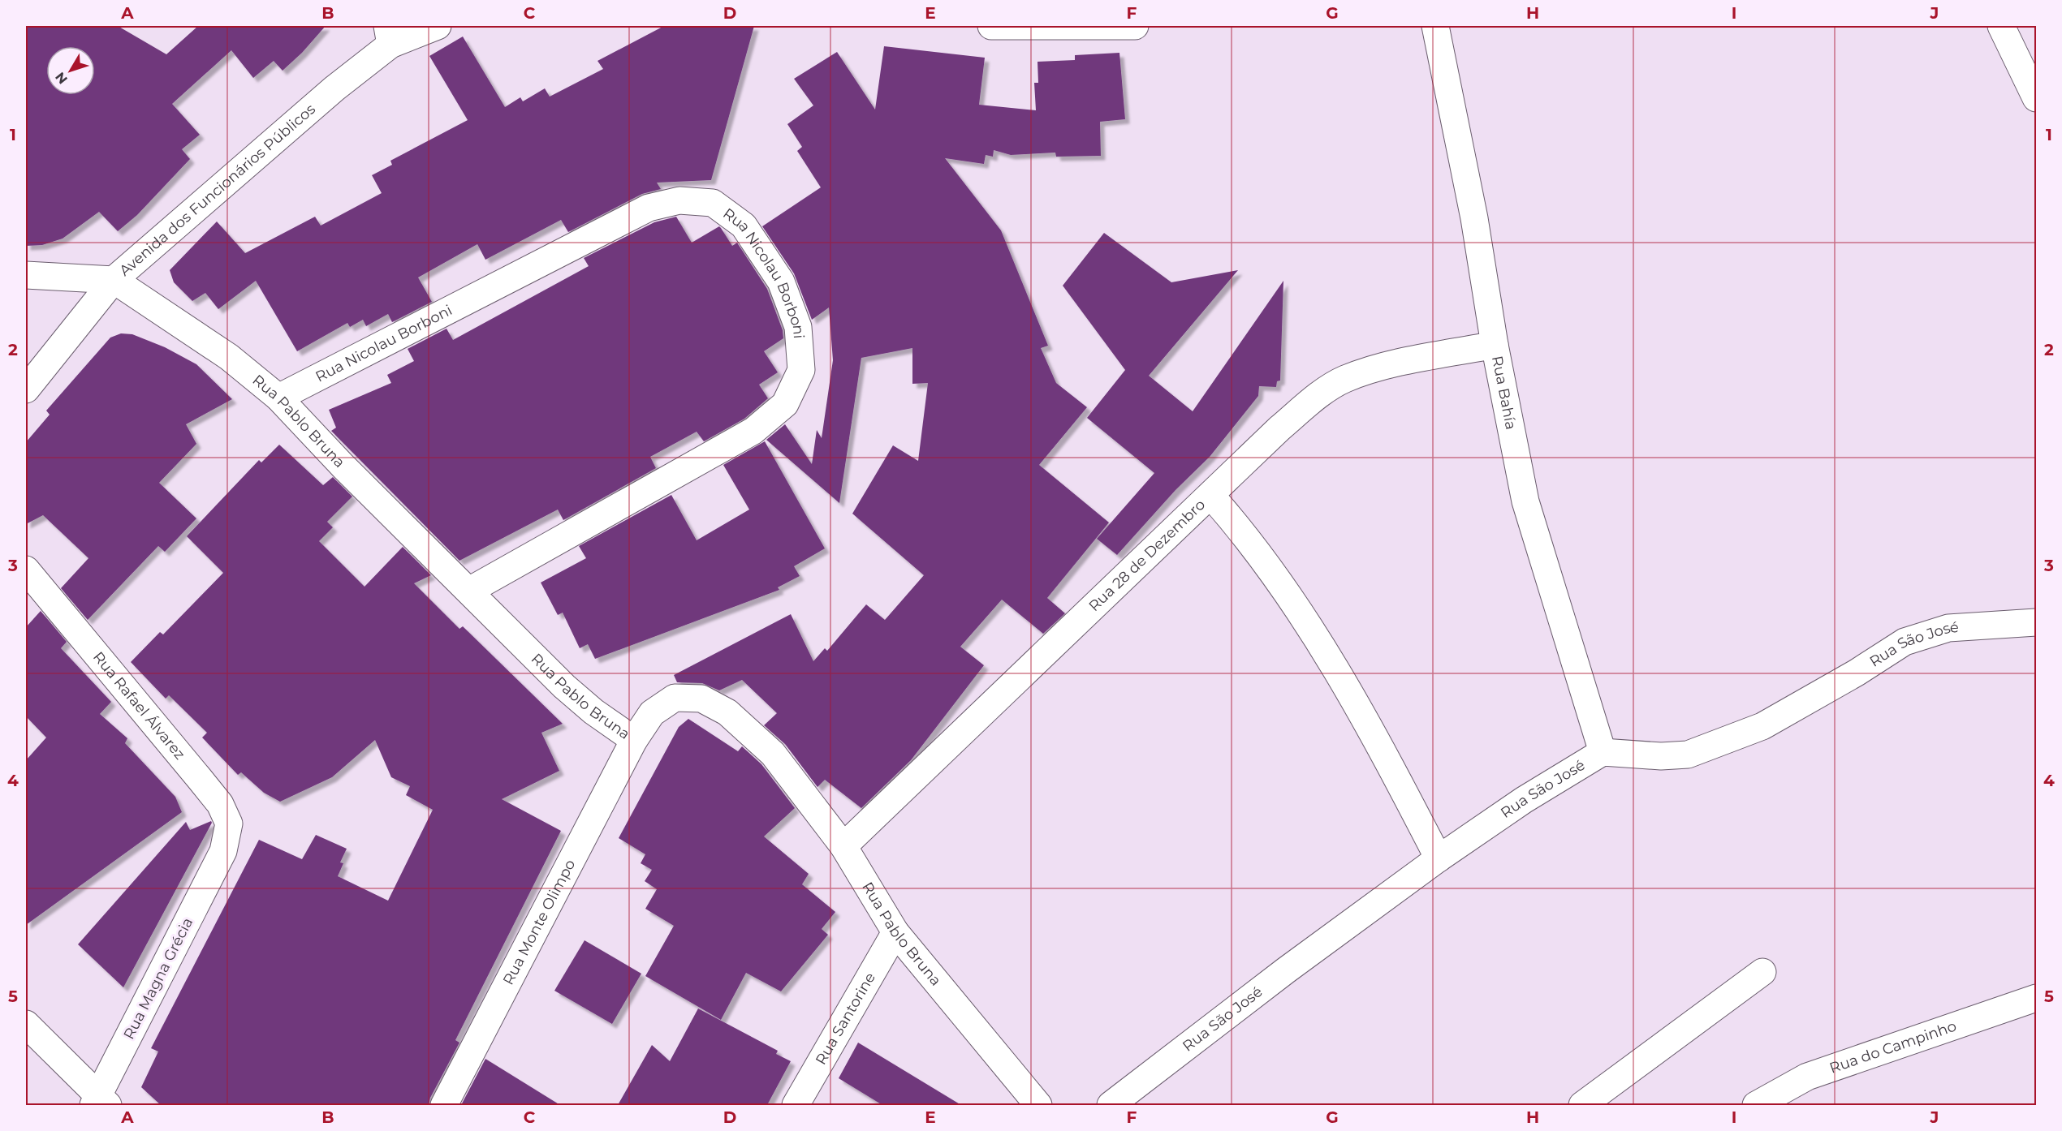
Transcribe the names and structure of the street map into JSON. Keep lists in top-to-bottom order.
{
  "streets": {
    "street": [
      "Avenida dos Funcionários Públicos",
      "Rua Nicolau Borboni",
      "Rua Bahía",
      "Rua Pablo Bruna",
      "Rua 28 de Dezembro",
      "Rua São José",
      "Rua Rafael Álvarez",
      "Rua Monte Olimpo",
      "Rua Magna Grécia",
      "Rua Santorine",
      "Rua do Campinho"
    ]
  },
  "crossings": [
    ["Avenida dos Funcionários Públicos", "Rua Pablo Bruna"],
    ["Rua Nicolau Borboni", "Rua Pablo Bruna"],
    ["Rua Bahía", "Rua 28 de Dezembro"],
    ["Rua Bahía", "Rua São José"],
    ["Rua Pablo Bruna", "Rua 28 de Dezembro"],
    ["Rua Pablo Bruna", "Rua Monte Olimpo"],
    ["Rua Pablo Bruna", "Rua Santorine"],
    ["Rua Rafael Álvarez", "Rua Magna Grécia"]
  ],
  "north": "bottom left",
  "grid": {
    "columns": [
      "A",
      "B",
      "C",
      "D",
      "E",
      "F",
      "G",
      "H",
      "I",
      "J"
    ],
    "rows": [
      "1",
      "2",
      "3",
      "4",
      "5"
    ]
  }
}
